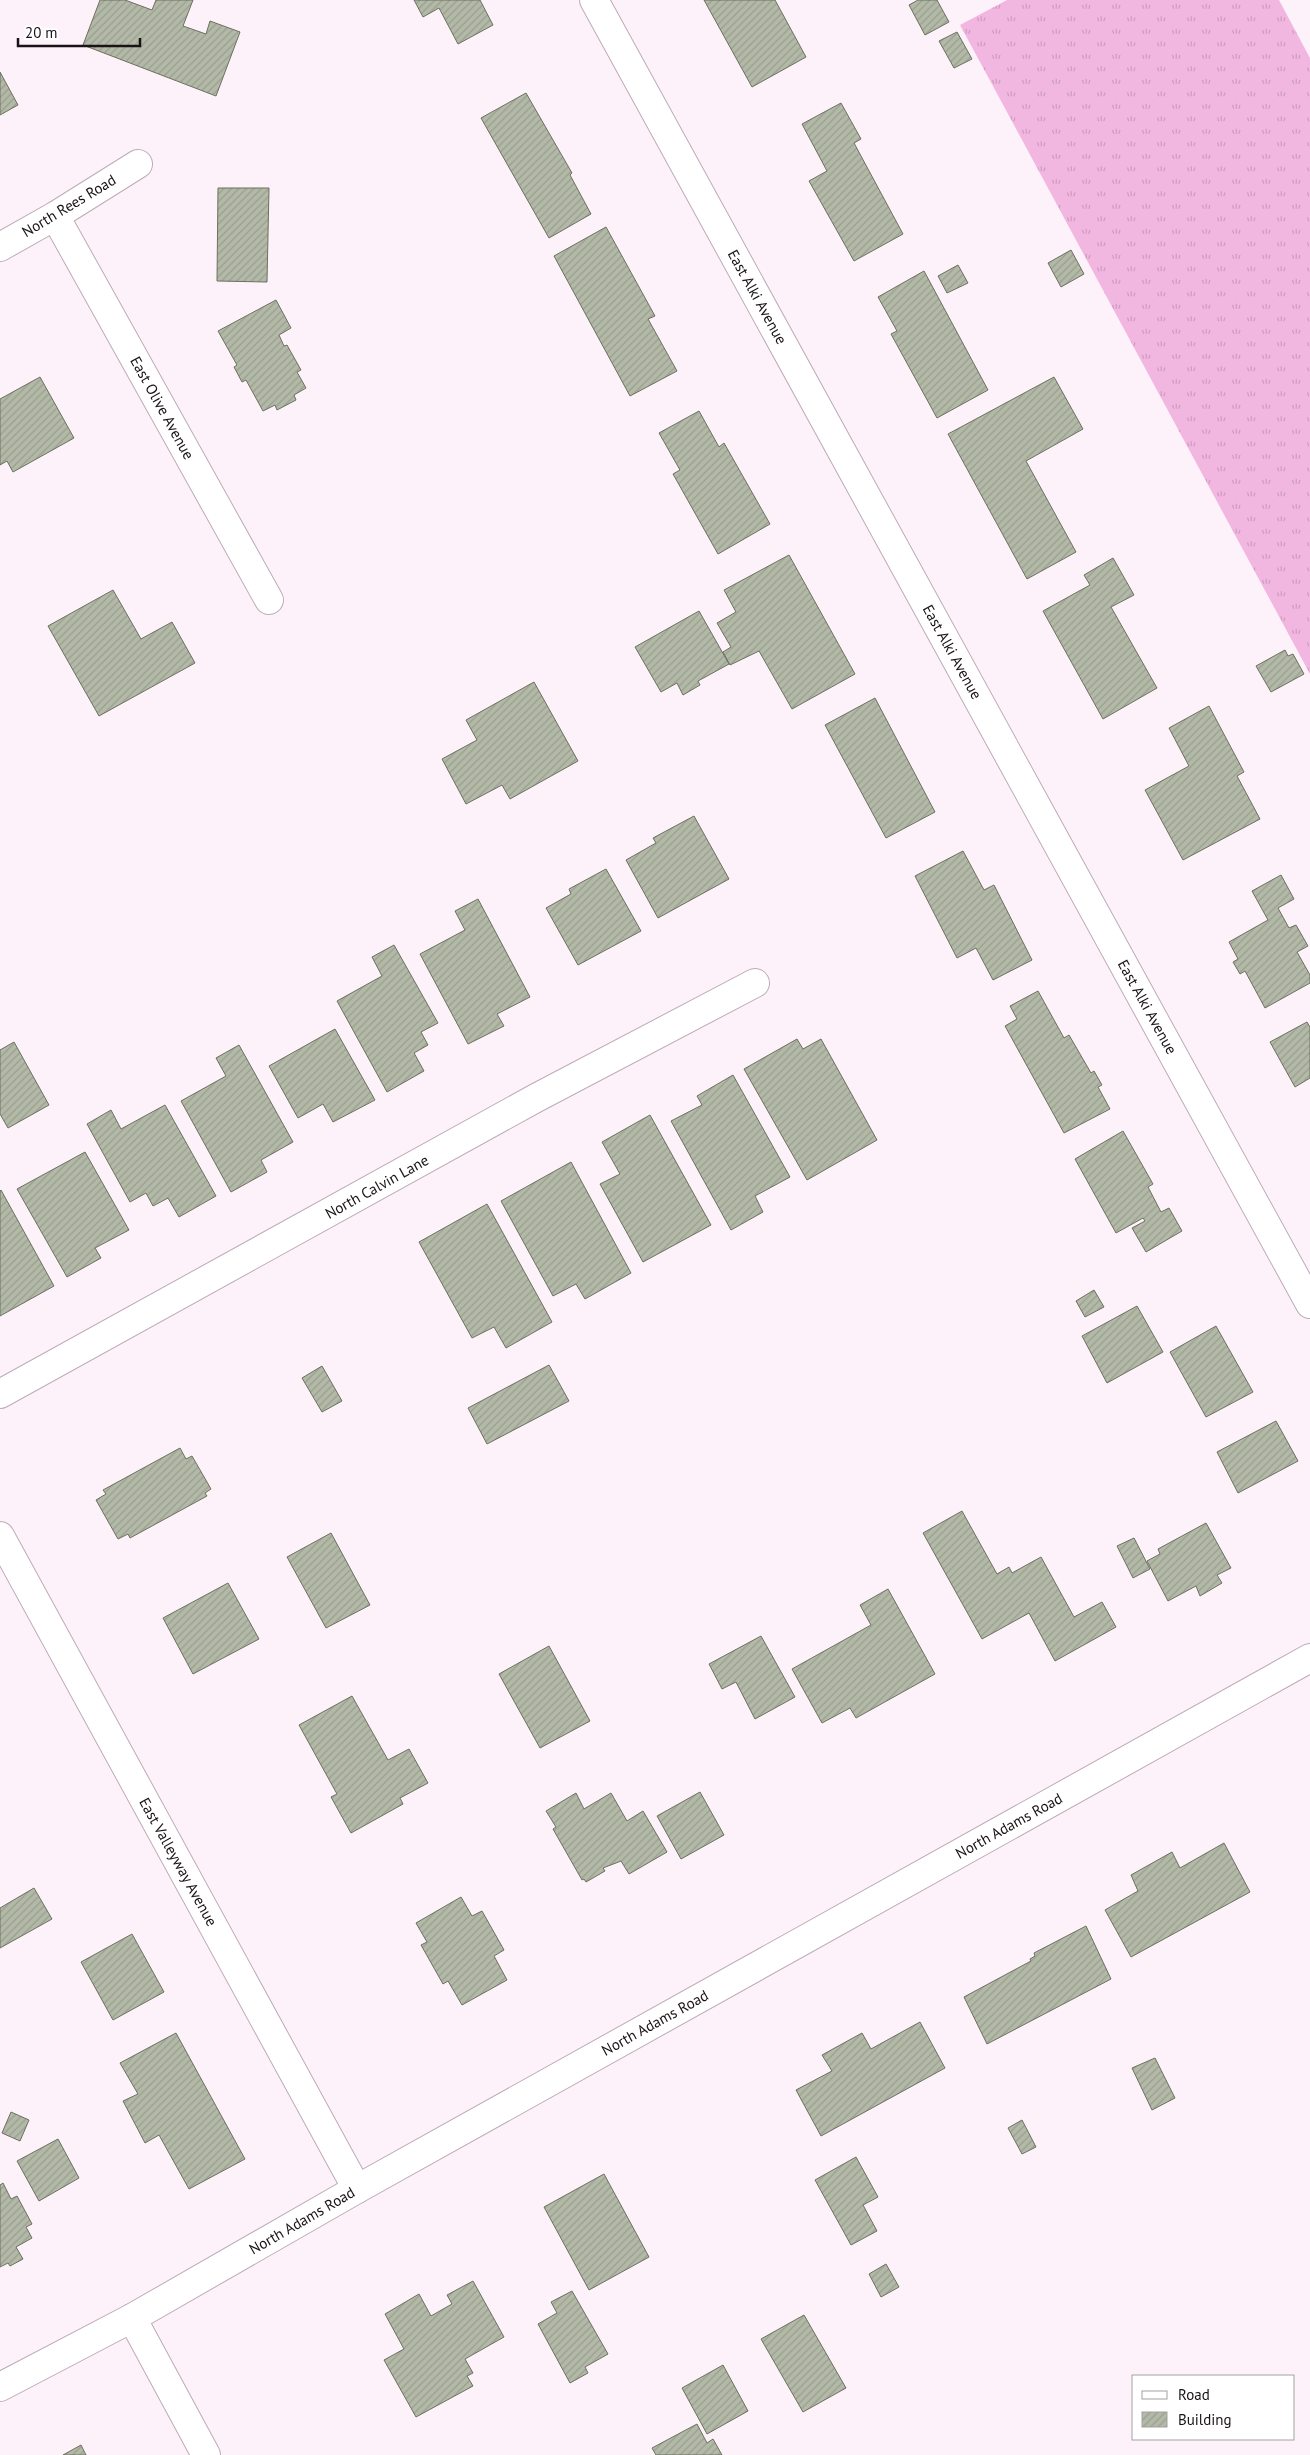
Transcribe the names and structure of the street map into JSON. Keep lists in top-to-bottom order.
{
  "streets": {
    "street": [
      "North Rees Road",
      "East Alki Avenue",
      "East Olive Avenue",
      "North Calvin Lane",
      "North Adams Road",
      "East Valleyway Avenue"
    ]
  },
  "crossings": [
    ["North Rees Road", "East Olive Avenue"],
    ["North Adams Road", "East Valleyway Avenue"]
  ],
  "legend": ["Road", "Building"],
  "scale_bar": "20 m"
}
